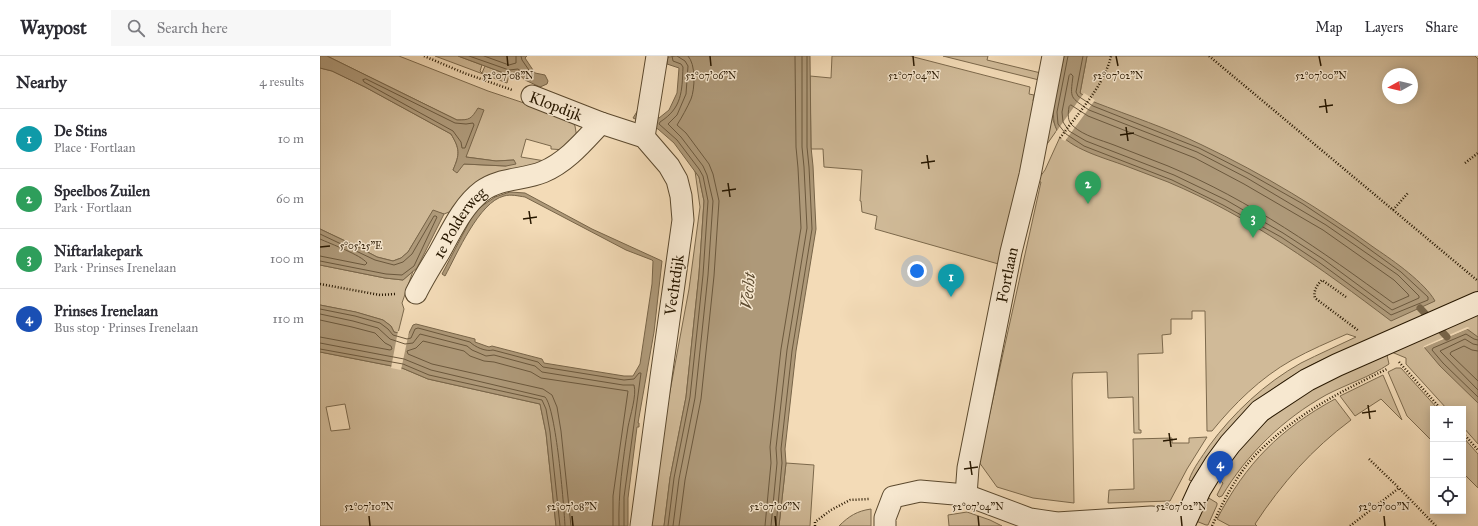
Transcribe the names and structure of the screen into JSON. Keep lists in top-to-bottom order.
{
  "streets": {
    "street": [
      "Klopdijk",
      "1e Polderweg",
      "Fortlaan",
      "Vechtdijk"
    ]
  },
  "crossings": [
    ["Klopdijk", "1e Polderweg"],
    ["Klopdijk", "Vechtdijk"]
  ],
  "water": ["Vecht"],
  "north": "left",
  "page": {
    "header": "Waypost",
    "search": "Search here",
    "nav": ["Map", "Layers", "Share"],
    "heading": ["Nearby", "4 results"],
    "list": [
      {
        "mark": "1",
        "name": "De Stins",
        "note": "Place · Fortlaan",
        "value": "10 m"
      },
      {
        "mark": "2",
        "name": "Speelbos Zuilen",
        "note": "Park · Fortlaan",
        "value": "60 m"
      },
      {
        "mark": "3",
        "name": "Niftarlakepark",
        "note": "Park · Prinses Irenelaan",
        "value": "100 m"
      },
      {
        "mark": "4",
        "name": "Prinses Irenelaan",
        "note": "Bus stop · Prinses Irenelaan",
        "value": "110 m"
      }
    ],
    "pins": [
      "2",
      "3",
      "1",
      "4"
    ],
    "map_buttons": ["+", "−"]
  },
  "coordinates": [
    "52°07'08\"N",
    "52°07'06\"N",
    "52°07'04\"N",
    "52°07'02\"N",
    "52°07'00\"N",
    "5°05'25\"E",
    "52°07'10\"N"
  ]
}
